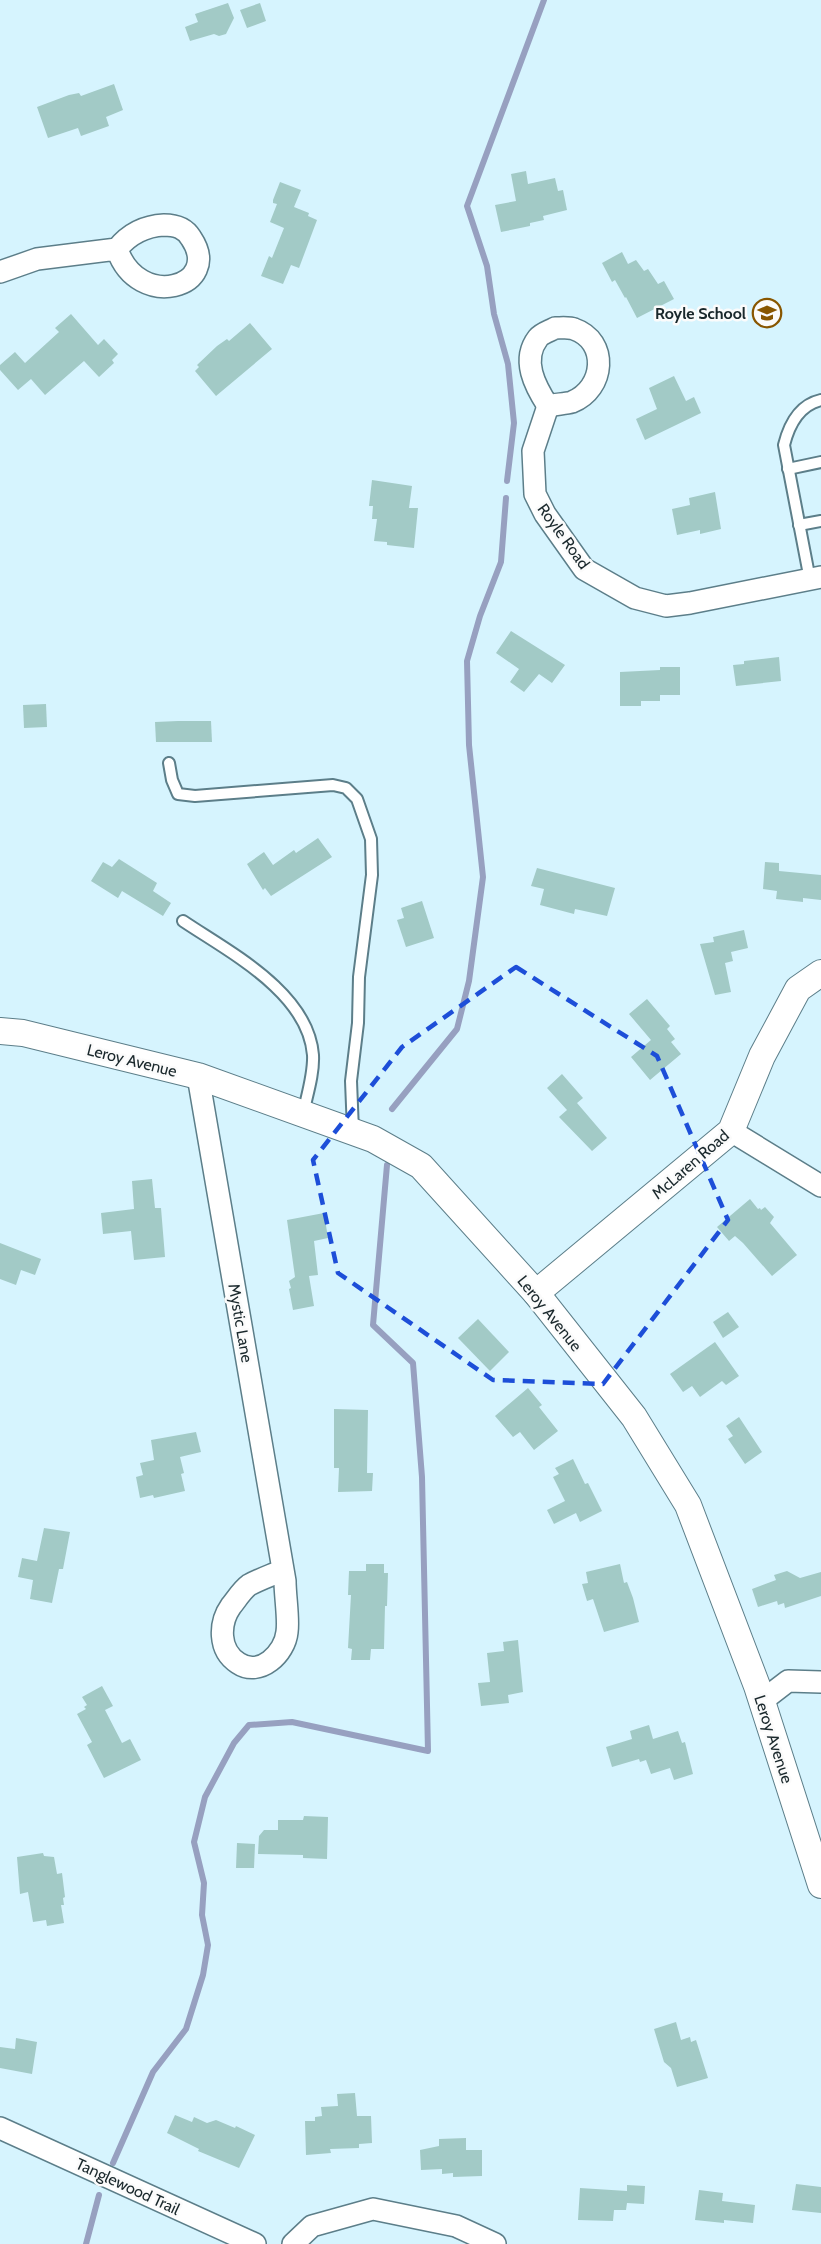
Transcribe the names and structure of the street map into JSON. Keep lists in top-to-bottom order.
{
  "streets": {
    "street": [
      "Royle Road",
      "Leroy Avenue",
      "McLaren Road",
      "Mystic Lane",
      "Tanglewood Trail"
    ]
  },
  "crossings": [
    ["Leroy Avenue", "McLaren Road"],
    ["Leroy Avenue", "Mystic Lane"]
  ],
  "places": {
    "school or university": ["Royle School"]
  }
}
